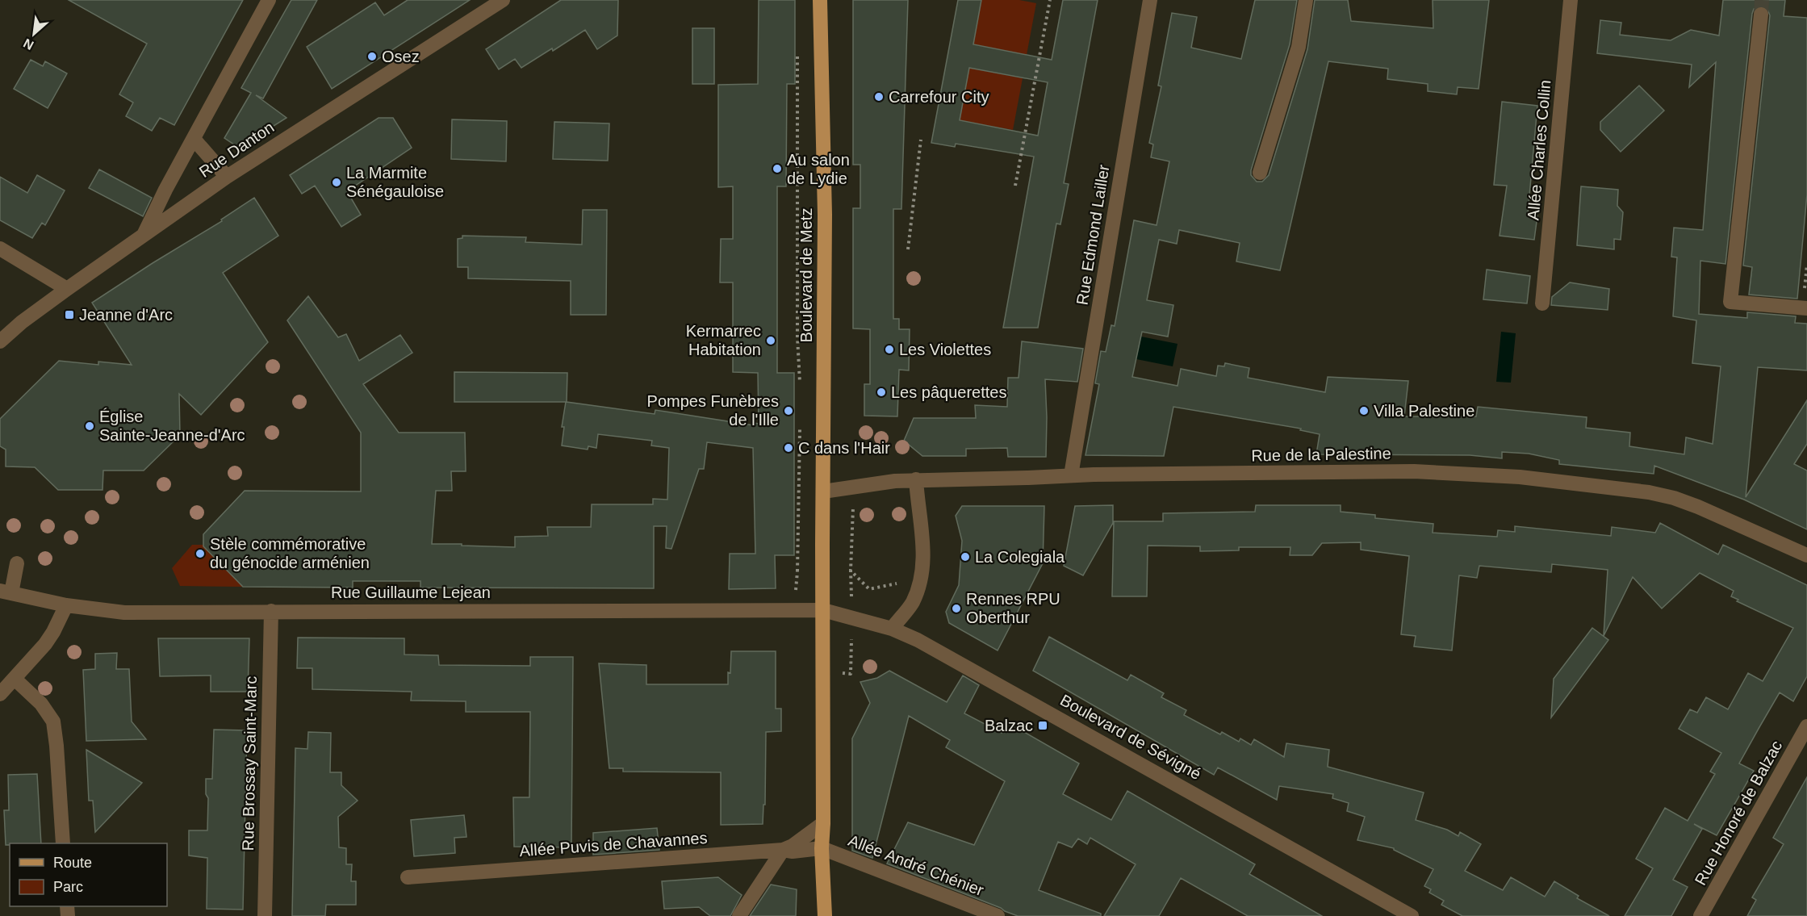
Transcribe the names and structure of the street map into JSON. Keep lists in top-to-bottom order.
{
  "streets": {
    "main road": ["Boulevard de Metz"],
    "street": [
      "Rue Danton",
      "Allée Charles Collin",
      "Rue Edmond Lailler",
      "Rue de la Palestine",
      "Rue Guillaume Lejean",
      "Boulevard de Sévigné",
      "Rue Brossay Saint-Marc",
      "Rue Honoré de Balzac",
      "Allée Puvis de Chavannes",
      "Allée André Chénier"
    ]
  },
  "crossings": [
    ["Rue Edmond Lailler", "Rue de la Palestine"],
    ["Boulevard de Metz", "Rue de la Palestine"],
    ["Boulevard de Metz", "Rue Guillaume Lejean"],
    ["Boulevard de Metz", "Boulevard de Sévigné"],
    ["Boulevard de Metz", "Allée Puvis de Chavannes"],
    ["Boulevard de Metz", "Allée André Chénier"],
    ["Rue Guillaume Lejean", "Boulevard de Sévigné"],
    ["Rue Guillaume Lejean", "Rue Brossay Saint-Marc"],
    ["Allée Puvis de Chavannes", "Allée André Chénier"]
  ],
  "places": {
    "other": [
      "Osez",
      "Carrefour City",
      "Au salon de Lydie",
      "La Marmite Sénégauloise",
      "Kermarrec Habitation",
      "Les Violettes",
      "Les pâquerettes",
      "Pompes Funèbres de l'Ille",
      "Villa Palestine",
      "Église Sainte-Jeanne-d'Arc",
      "C dans l'Hair",
      "Stèle commémorative du génocide arménien",
      "La Colegiala",
      "Rennes RPU Oberthur"
    ],
    "transit": ["Jeanne d'Arc", "Balzac"]
  },
  "legend": ["Route", "Parc"],
  "north": "bottom left"
}
